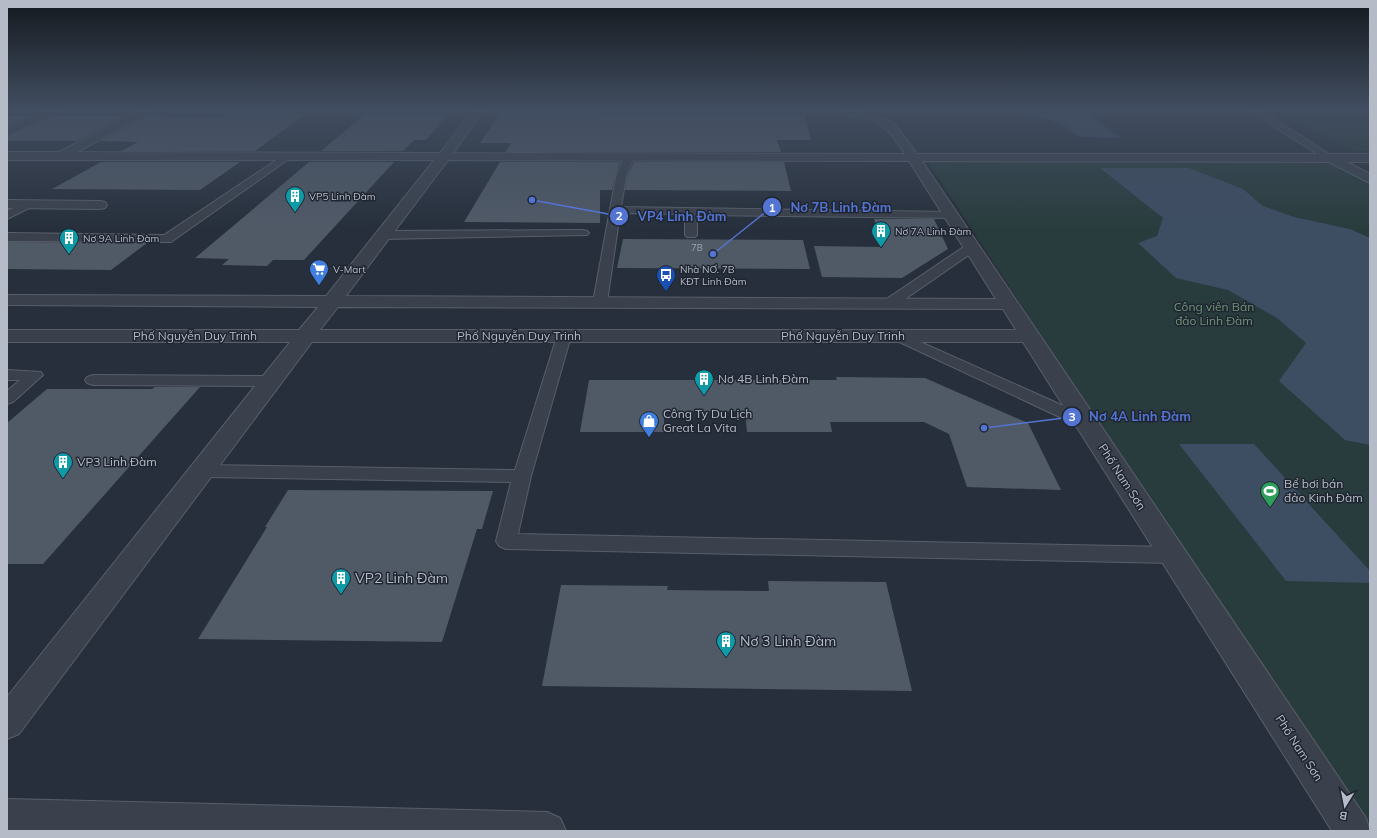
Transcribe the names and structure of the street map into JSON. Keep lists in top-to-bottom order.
{
  "streets": {
    "street": ["Phố Nguyễn Duy Trinh", "Phố Nam Sơn"]
  },
  "crossings": [
    ["Phố Nguyễn Duy Trinh", "Phố Nam Sơn"]
  ],
  "parks": ["Công viên Bán đảo Linh Đàm"],
  "places": {
    "other": ["VP4 Linh Đàm", "Nơ 7B Linh Đàm", "Nơ 4A Linh Đàm"],
    "building": [
      "VP5 Linh Đàm",
      "Nơ 7A Linh Đàm",
      "Nơ 9A Linh Đàm",
      "Nơ 4B Linh Đàm",
      "VP3 Linh Đàm",
      "VP2 Linh Đàm",
      "Nơ 3 Linh Đàm"
    ],
    "supermarket": ["V-Mart"],
    "bus stop": ["Nhà NƠ. 7B KĐT Linh Đàm"],
    "shop": ["Công Ty Du Lịch Great La Vita"],
    "sports": ["Bể bơi bán đảo Kinh Đàm"]
  },
  "house_numbers": ["7B"],
  "north": "bottom"
}
